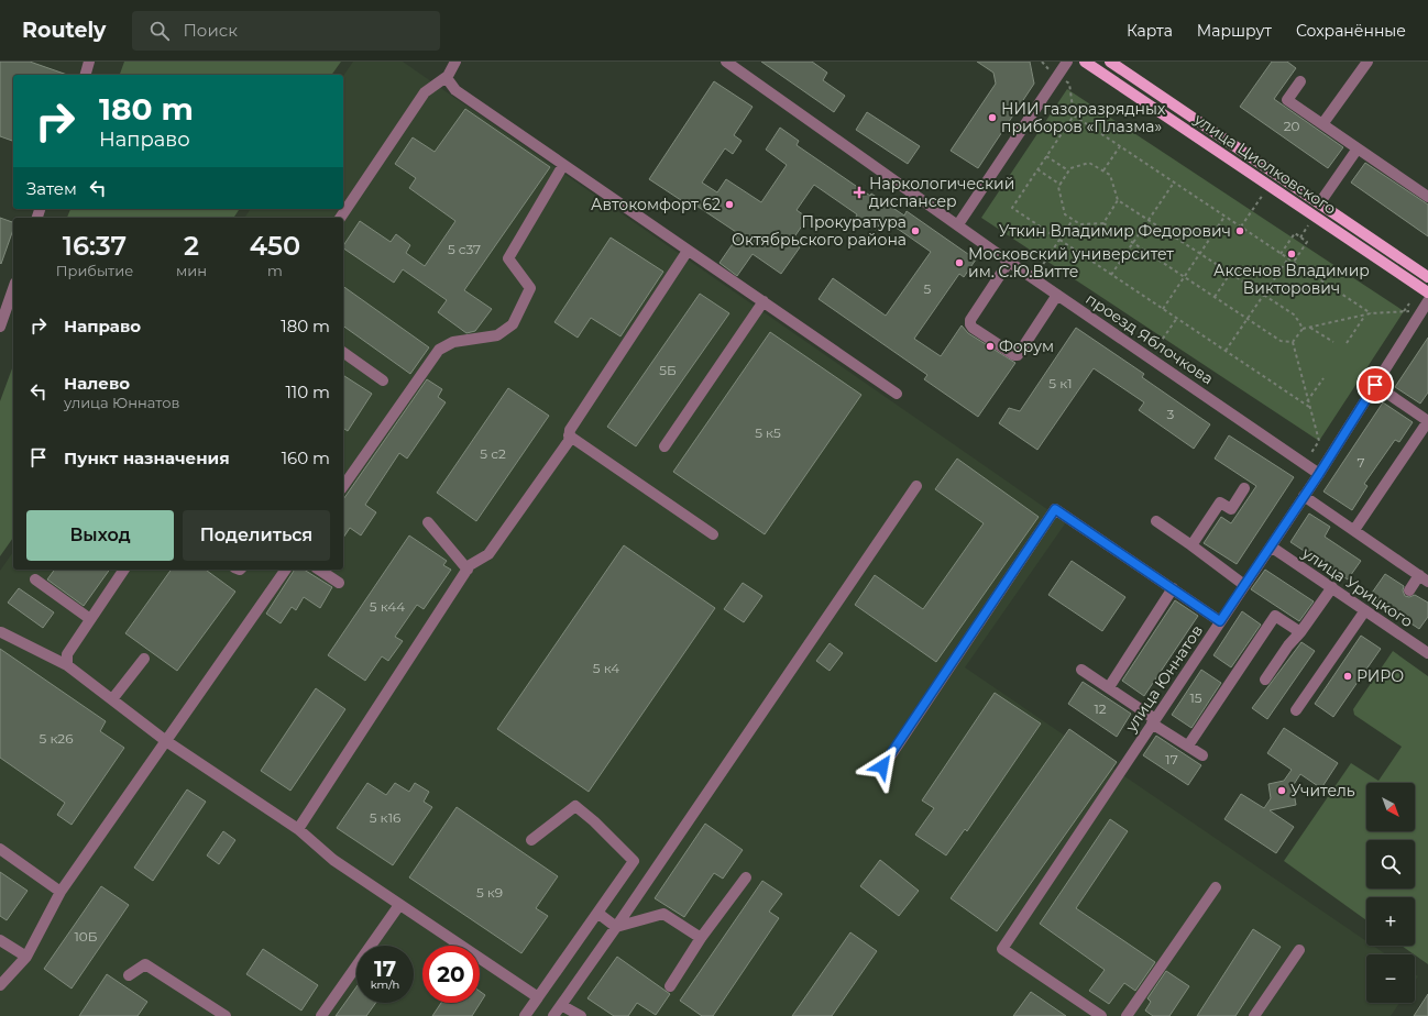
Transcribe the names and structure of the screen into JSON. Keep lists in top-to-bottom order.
{
  "streets": {
    "main road": ["улица Циолковского"],
    "street": ["проезд Яблочкова", "улица Урицкого", "улица Юннатов"]
  },
  "crossings": [
    ["проезд Яблочкова", "улица Юннатов"],
    ["улица Урицкого", "улица Юннатов"]
  ],
  "places": {
    "other": [
      "НИИ газоразрядных приборов «Плазма»",
      "Автокомфорт 62",
      "Прокуратура Октябрьского района",
      "Уткин Владимир Федорович",
      "Аксенов Владимир Викторович",
      "Московский университет им. С.Ю.Витте",
      "Форум",
      "РИРО",
      "Учитель"
    ],
    "health": ["Наркологический диспансер"]
  },
  "house_numbers": [
    "20",
    "5 с37",
    "5",
    "5Б",
    "5 к1",
    "3",
    "5 к5",
    "5 с2",
    "7",
    "5 к44",
    "5 к4",
    "15",
    "12",
    "5 к26",
    "17",
    "5 к16",
    "5 к9",
    "10Б"
  ],
  "north": "bottom right",
  "page": {
    "header": "Routely",
    "search": "Поиск",
    "nav": ["Карта", "Маршрут", "Сохранённые"],
    "turn": ["180 m", "Направо"],
    "then": "Затем",
    "eta": [
      "16:37",
      "Прибытие",
      "2",
      "мин",
      "450",
      "m"
    ],
    "list": [
      {
        "name": "Направо",
        "value": "180 m"
      },
      {
        "name": "Налево",
        "note": "улица Юннатов",
        "value": "110 m"
      },
      {
        "name": "Пункт назначения",
        "value": "160 m"
      }
    ],
    "buttons": ["Выход", "Поделиться"],
    "map_buttons": ["+", "−"],
    "speed": "17 km/h",
    "limit": "20"
  }
}
